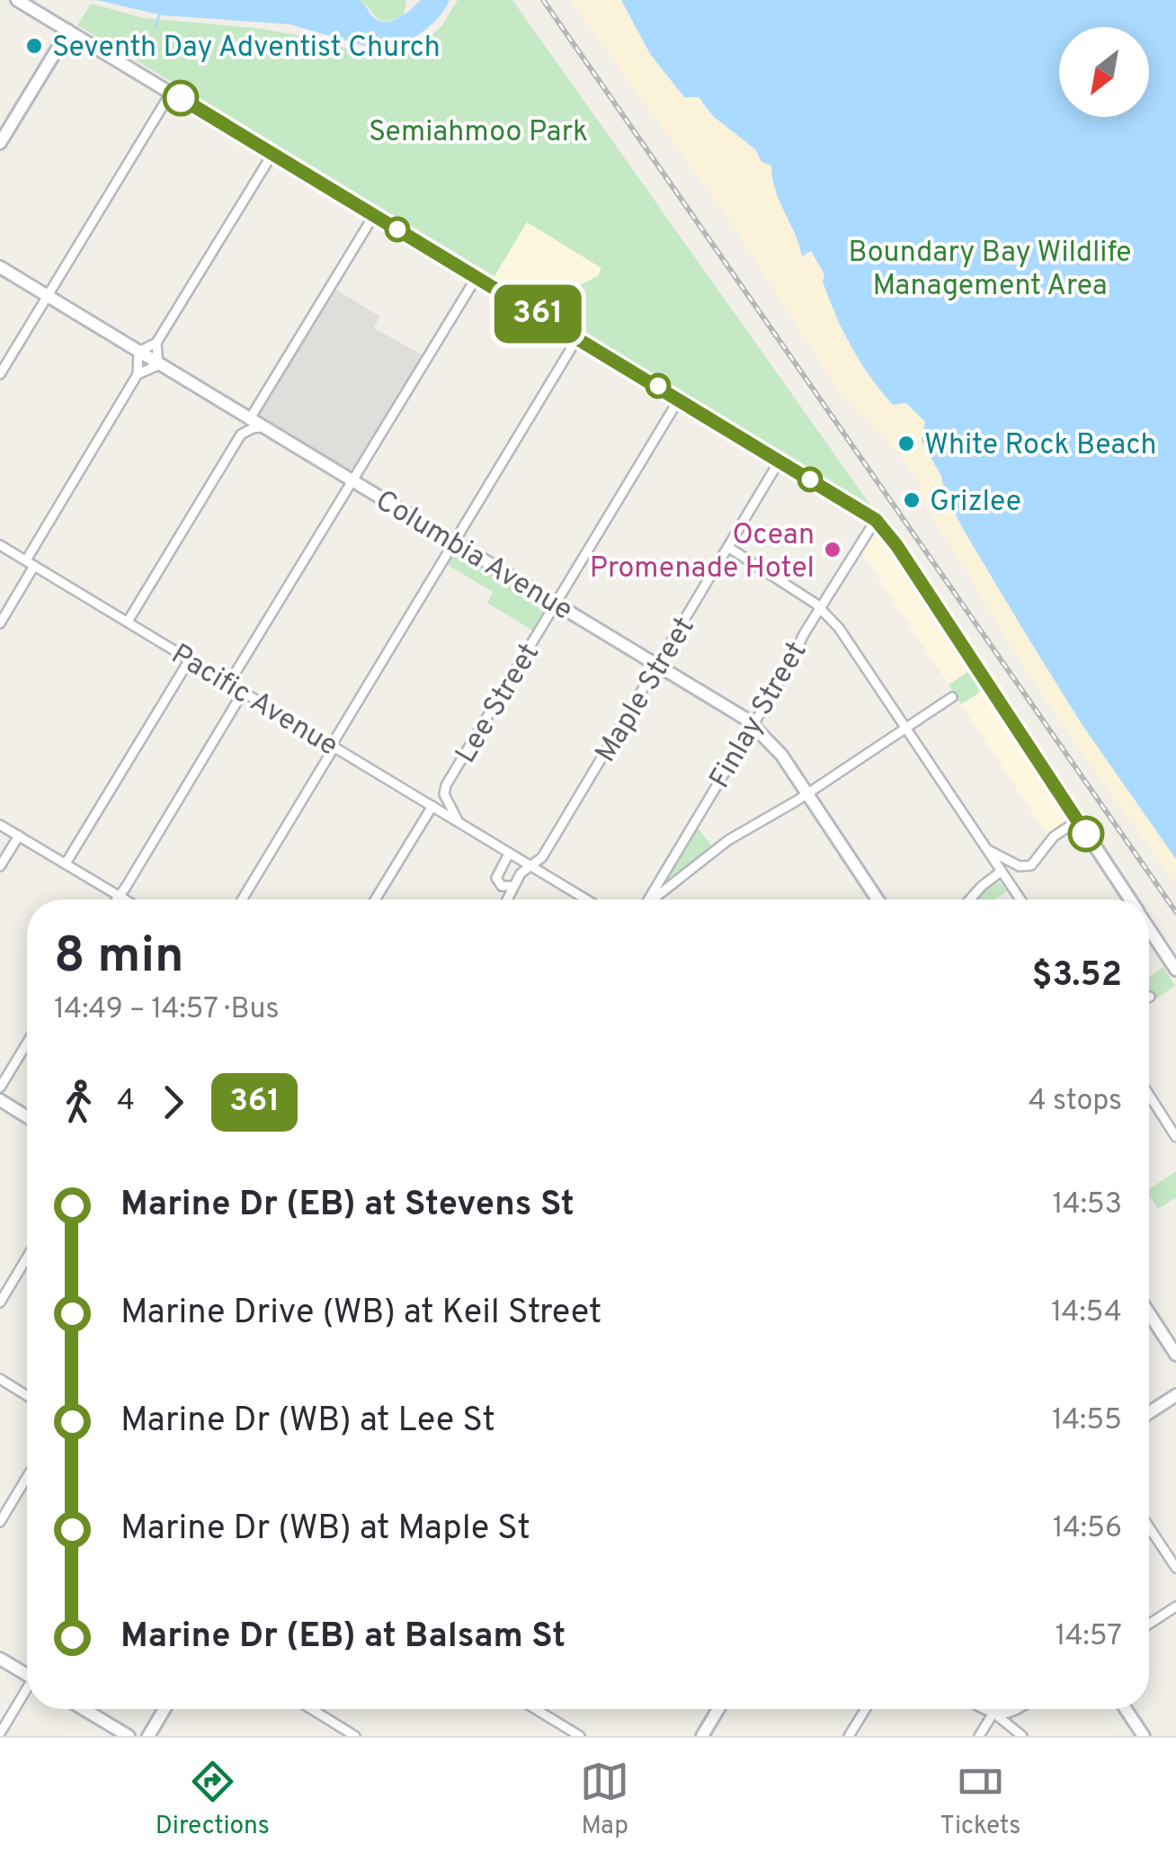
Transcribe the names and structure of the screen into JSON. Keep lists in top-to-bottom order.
{
  "streets": {
    "street": [
      "Columbia Avenue",
      "Maple Street",
      "Pacific Avenue",
      "Lee Street",
      "Finlay Street"
    ]
  },
  "crossings": [
    ["Columbia Avenue", "Maple Street"],
    ["Columbia Avenue", "Lee Street"],
    ["Columbia Avenue", "Finlay Street"],
    ["Maple Street", "Pacific Avenue"],
    ["Pacific Avenue", "Lee Street"]
  ],
  "parks": ["Semiahmoo Park", "Boundary Bay Wildlife Management Area"],
  "places": [
    "Seventh Day Adventist Church",
    "White Rock Beach",
    "Grizlee",
    "Ocean Promenade Hotel"
  ],
  "lines": ["bus line 361"],
  "north": "bottom left",
  "page": {
    "on_map": "361",
    "heading": ["8 min", "14:49 – 14:57 · Bus", "$3.52"],
    "legs": ["4", "361", "4 stops"],
    "list": [
      {
        "name": "Marine Dr (EB) at Stevens St",
        "value": "14:53"
      },
      {
        "name": "Marine Drive (WB) at Keil Street",
        "value": "14:54"
      },
      {
        "name": "Marine Dr (WB) at Lee St",
        "value": "14:55"
      },
      {
        "name": "Marine Dr (WB) at Maple St",
        "value": "14:56"
      },
      {
        "name": "Marine Dr (EB) at Balsam St",
        "value": "14:57"
      }
    ],
    "tabs": ["Directions", "Map", "Tickets"]
  }
}
